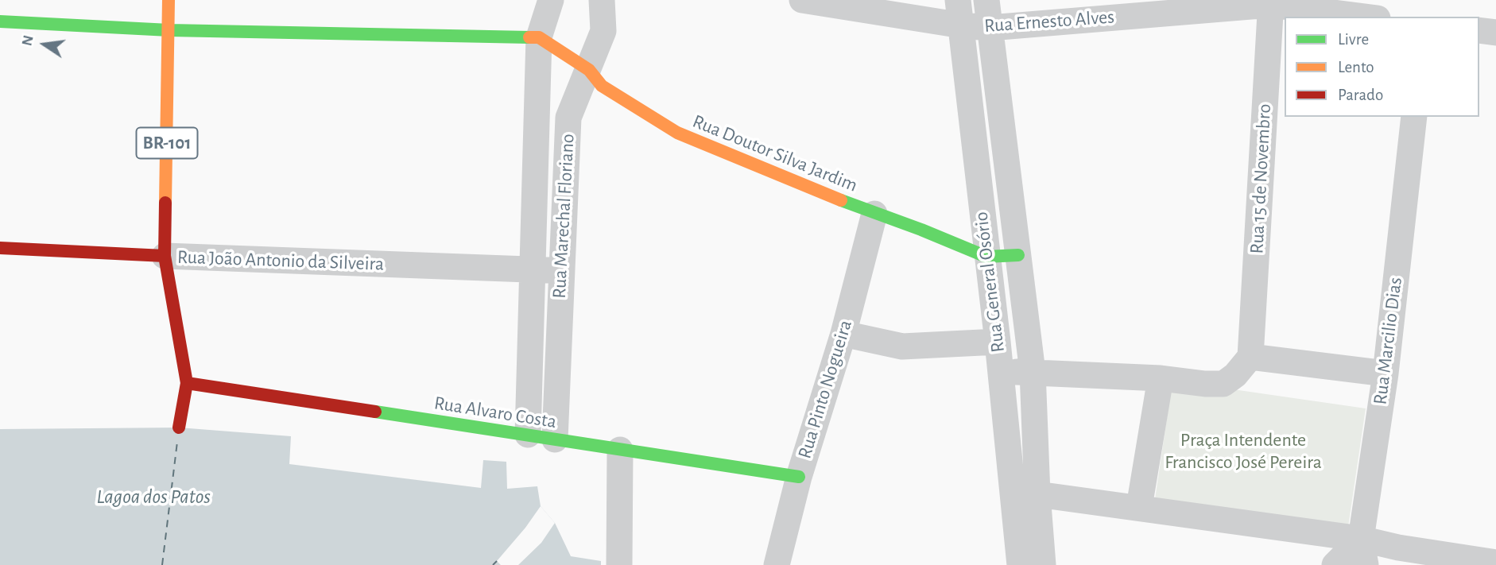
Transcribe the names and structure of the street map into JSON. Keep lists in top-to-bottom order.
{
  "streets": {
    "street": [
      "Rua Ernesto Alves",
      "BR-101",
      "Rua Doutor Silva Jardim",
      "Rua 15 de Novembro",
      "Rua Marechal Floriano",
      "Rua João Antonio da Silveira",
      "Rua General Osório",
      "Rua Marcilio Dias",
      "Rua Pinto Nogueira",
      "Rua Alvaro Costa"
    ]
  },
  "crossings": [
    ["Rua Ernesto Alves", "Rua 15 de Novembro"],
    ["Rua Ernesto Alves", "Rua General Osório"],
    ["BR-101", "Rua João Antonio da Silveira"],
    ["BR-101", "Rua Alvaro Costa"],
    ["Rua Doutor Silva Jardim", "Rua Marechal Floriano"],
    ["Rua Doutor Silva Jardim", "Rua General Osório"],
    ["Rua Doutor Silva Jardim", "Rua Pinto Nogueira"],
    ["Rua Marechal Floriano", "Rua João Antonio da Silveira"],
    ["Rua Marechal Floriano", "Rua Alvaro Costa"],
    ["Rua Pinto Nogueira", "Rua Alvaro Costa"]
  ],
  "water": ["Lagoa dos Patos"],
  "parks": ["Praça Intendente Francisco José Pereira"],
  "legend": ["Livre", "Lento", "Parado"],
  "north": "left"
}
